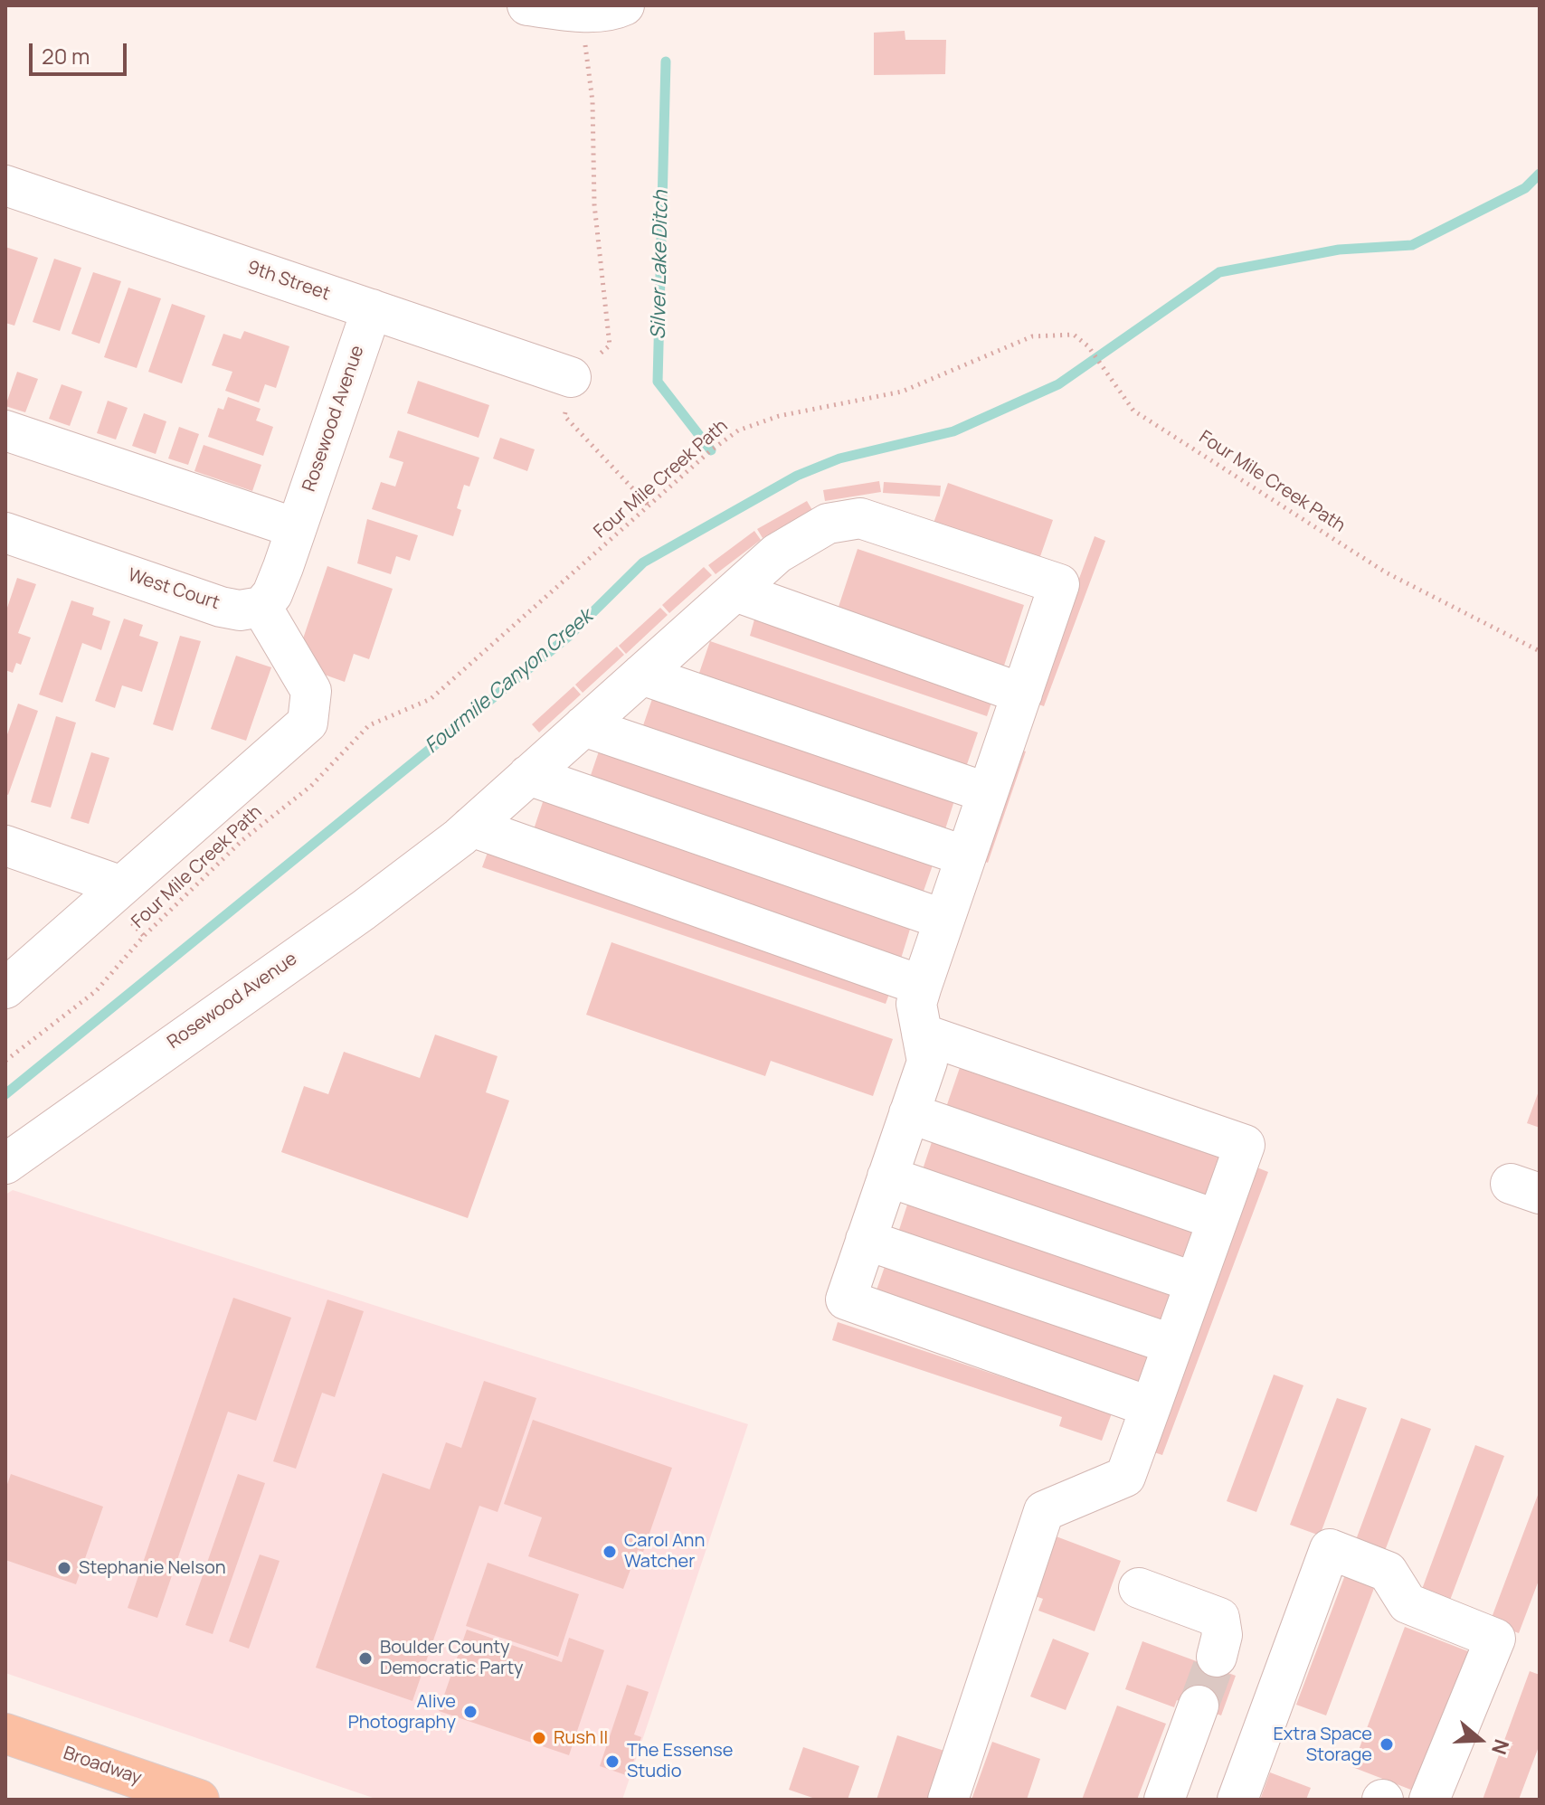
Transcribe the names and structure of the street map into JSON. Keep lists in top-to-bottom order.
{
  "streets": {
    "main road": ["Broadway"],
    "street": ["9th Street", "Rosewood Avenue", "West Court"],
    "path": ["Four Mile Creek Path"]
  },
  "crossings": [
    ["9th Street", "Rosewood Avenue"]
  ],
  "water": ["Silver Lake Ditch", "Fourmile Canyon Creek"],
  "places": [
    "Carol Ann Watcher",
    "Stephanie Nelson",
    "Boulder County Democratic Party",
    "Alive Photography",
    "Rush II",
    "Extra Space Storage",
    "The Essense Studio"
  ],
  "scale_bar": "20 m",
  "north": "right"
}
